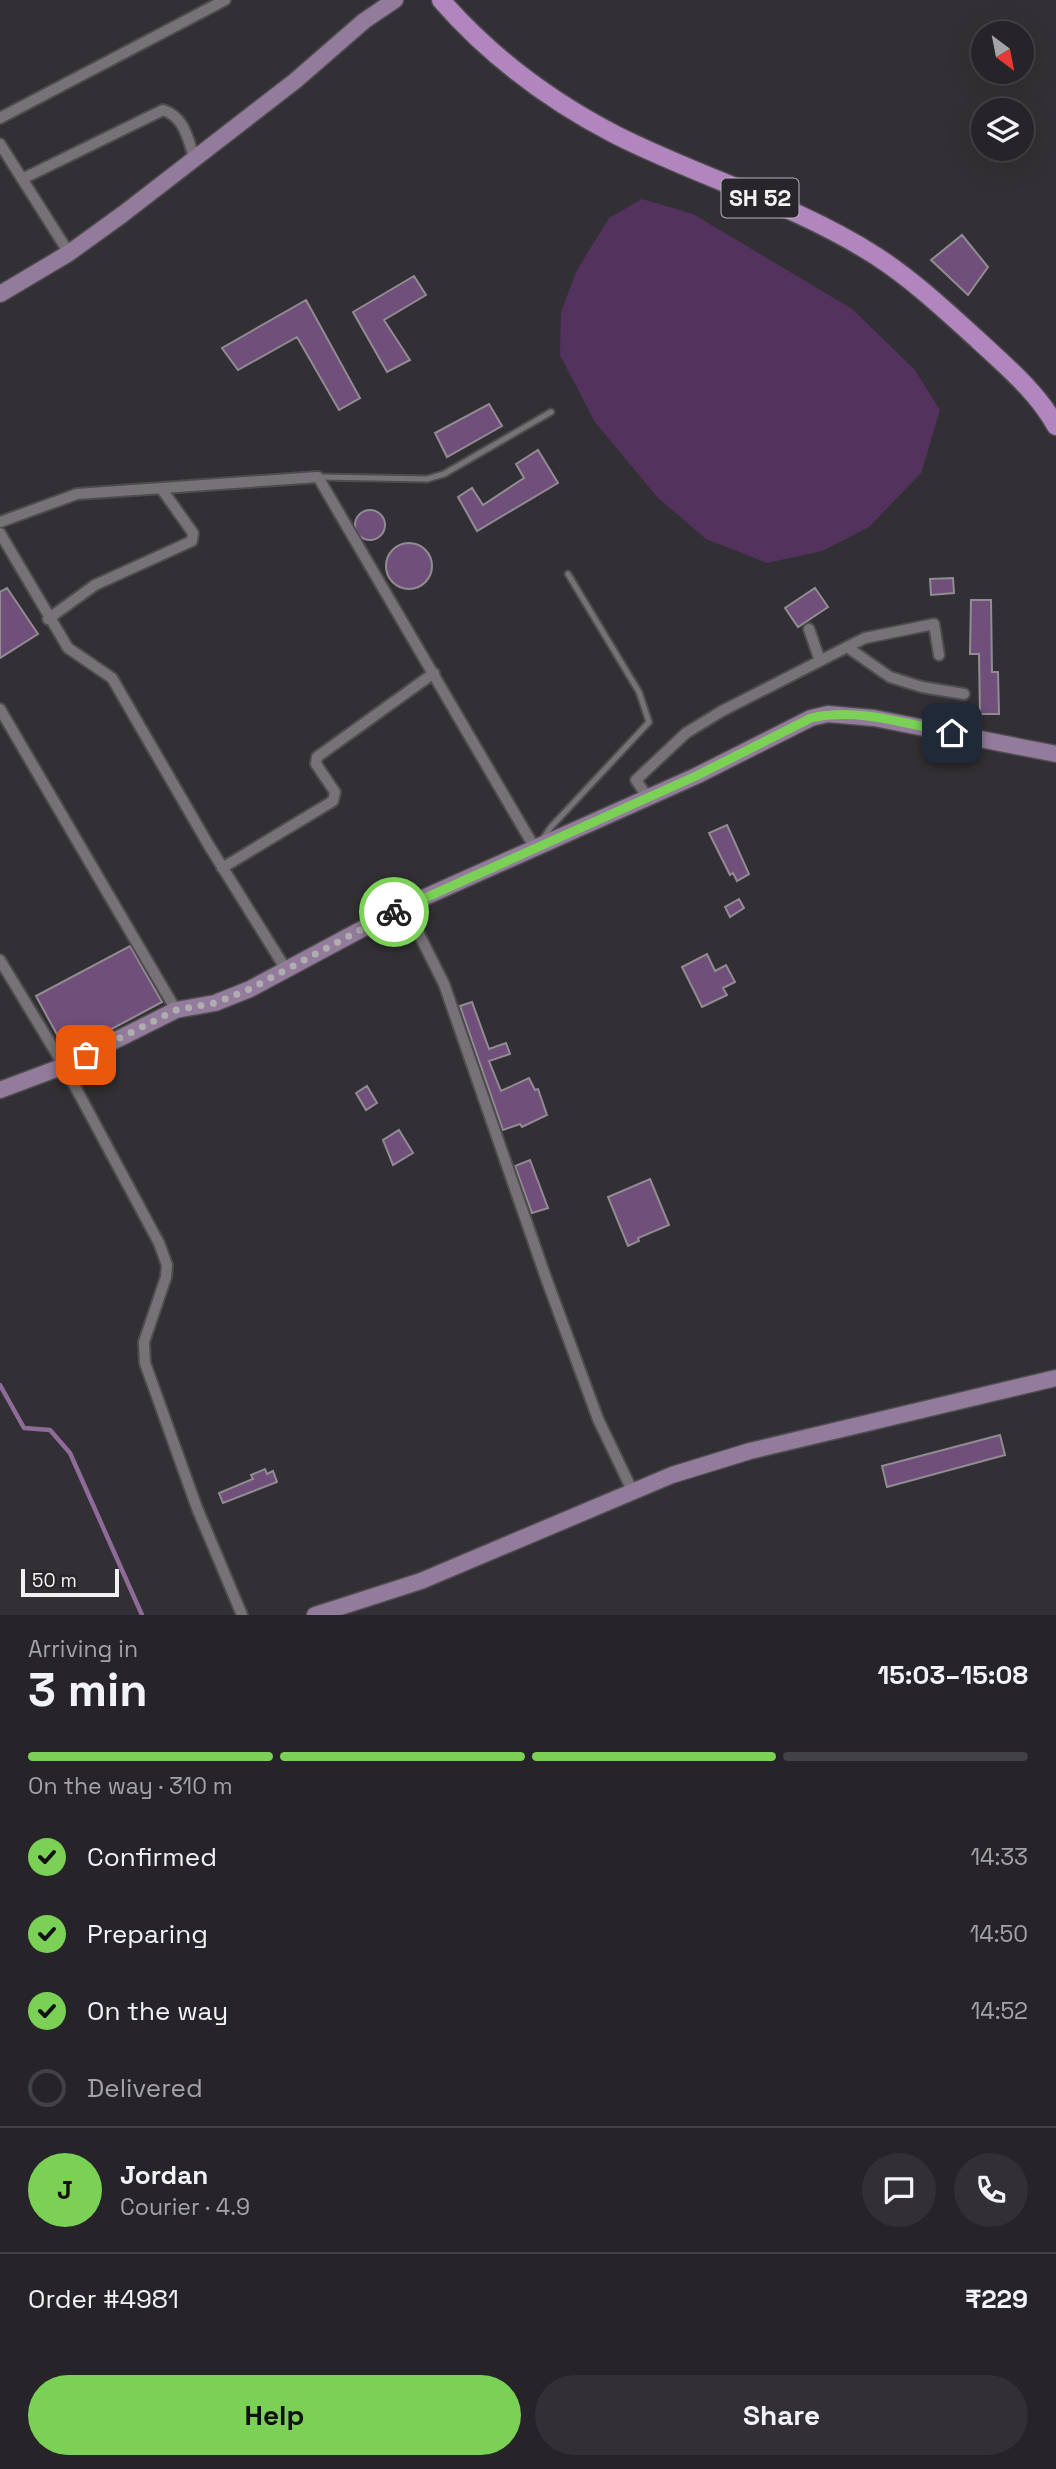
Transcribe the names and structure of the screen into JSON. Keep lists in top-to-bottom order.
{
  "streets": {
    "main road": ["SH 52"]
  },
  "scale_bar": "50 m",
  "north": "bottom right",
  "page": {
    "scale": "50 m",
    "heading": ["3 min", "Arriving in", "15:03–15:08"],
    "panel": [
      "Jordan",
      "Courier · 4.9",
      "Order #4981",
      "₹229"
    ],
    "bar": "On the way · 310 m",
    "list": [
      ["Confirmed", "14:33"],
      ["Preparing", "14:50"],
      ["On the way", "14:52"],
      "Delivered"
    ],
    "round": "J",
    "buttons": ["Help", "Share"]
  }
}
